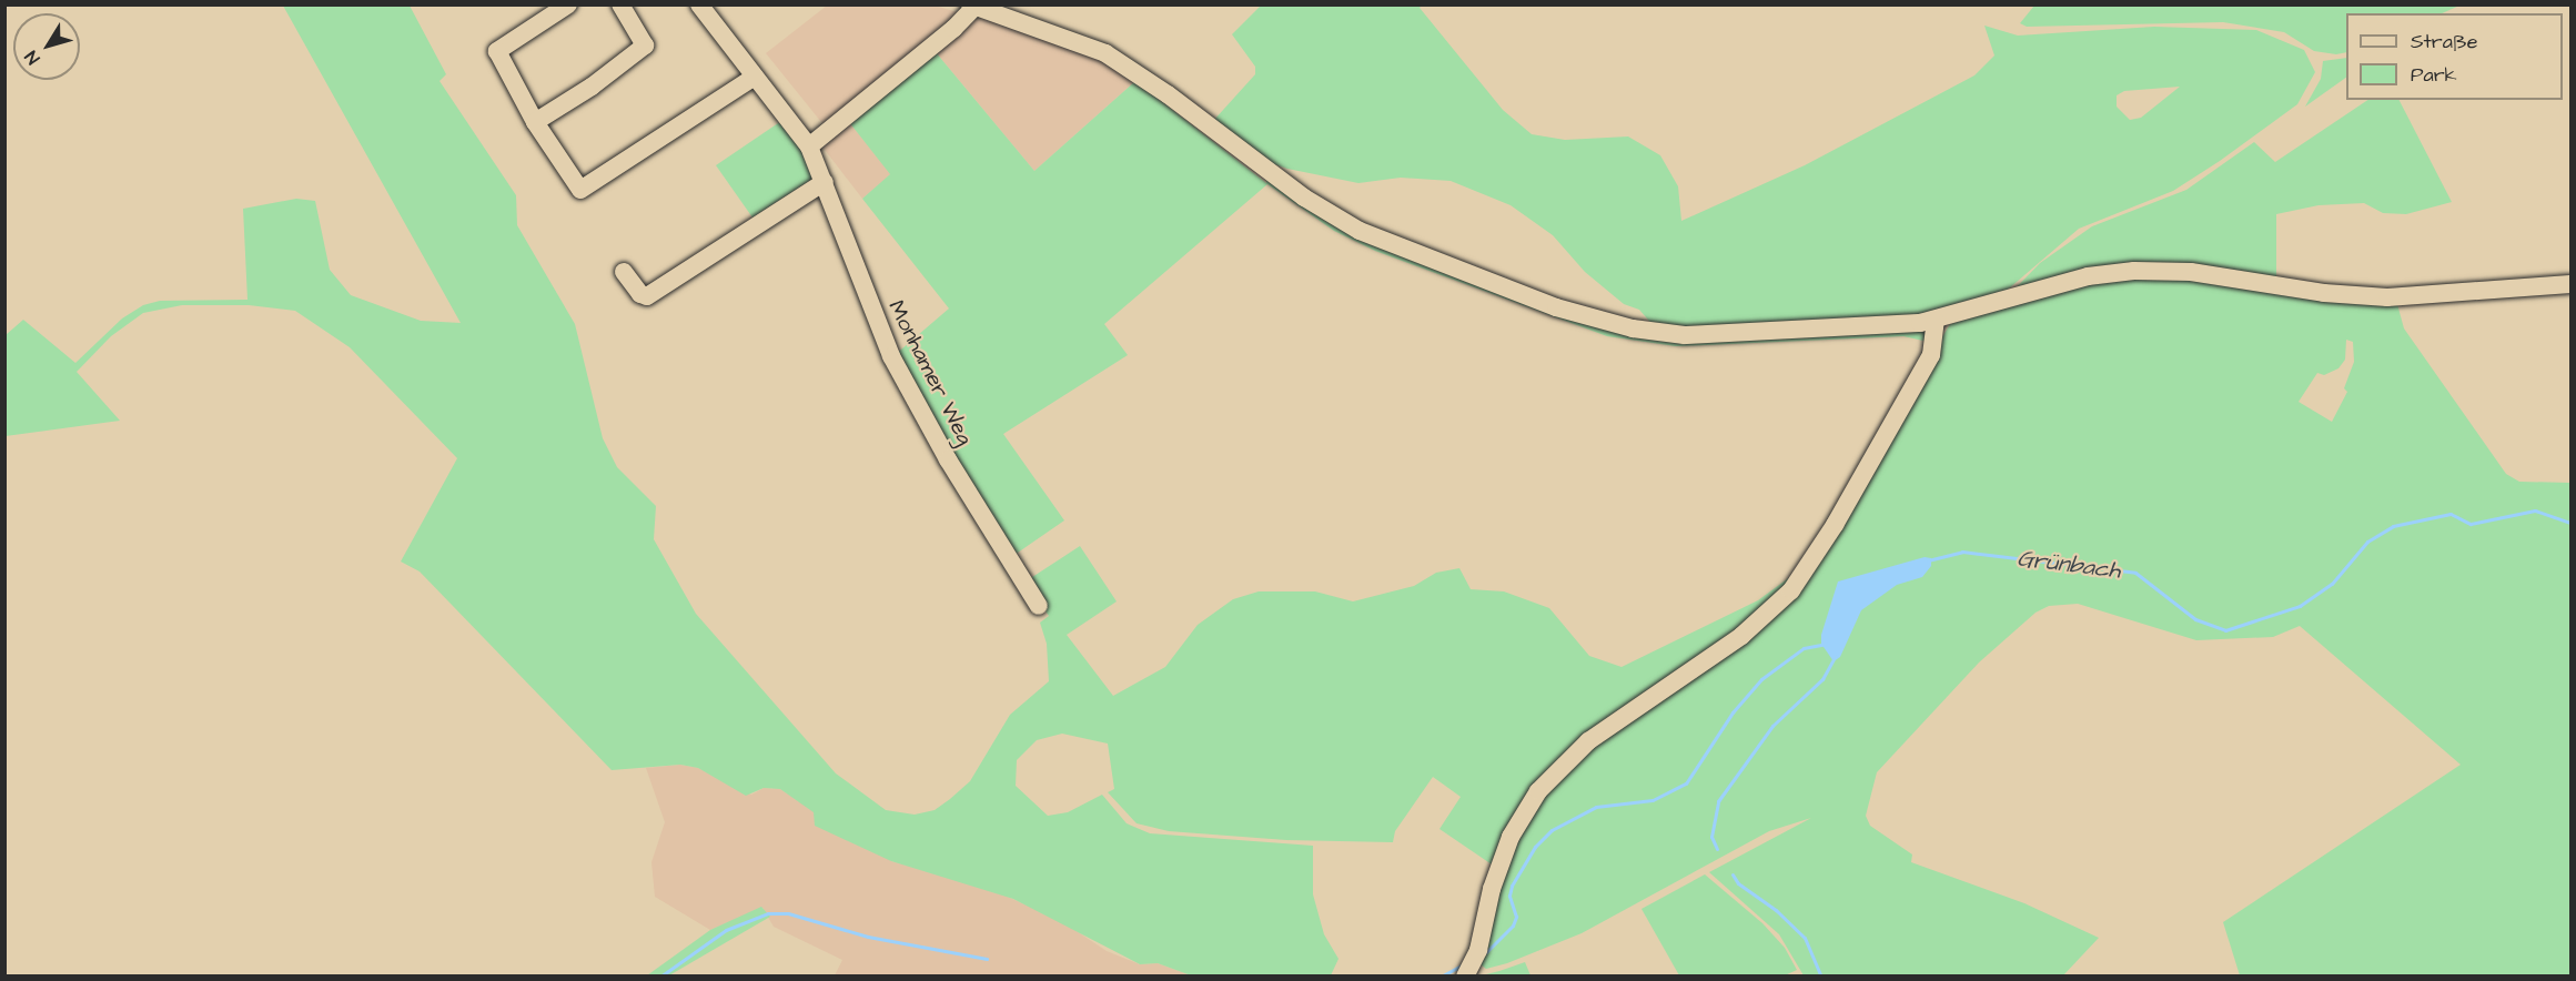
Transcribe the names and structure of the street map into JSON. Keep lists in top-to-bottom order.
{
  "streets": {
    "street": ["Monhamer Weg"]
  },
  "water": ["Grünbach"],
  "legend": ["Straße", "Park"],
  "north": "bottom left"
}
